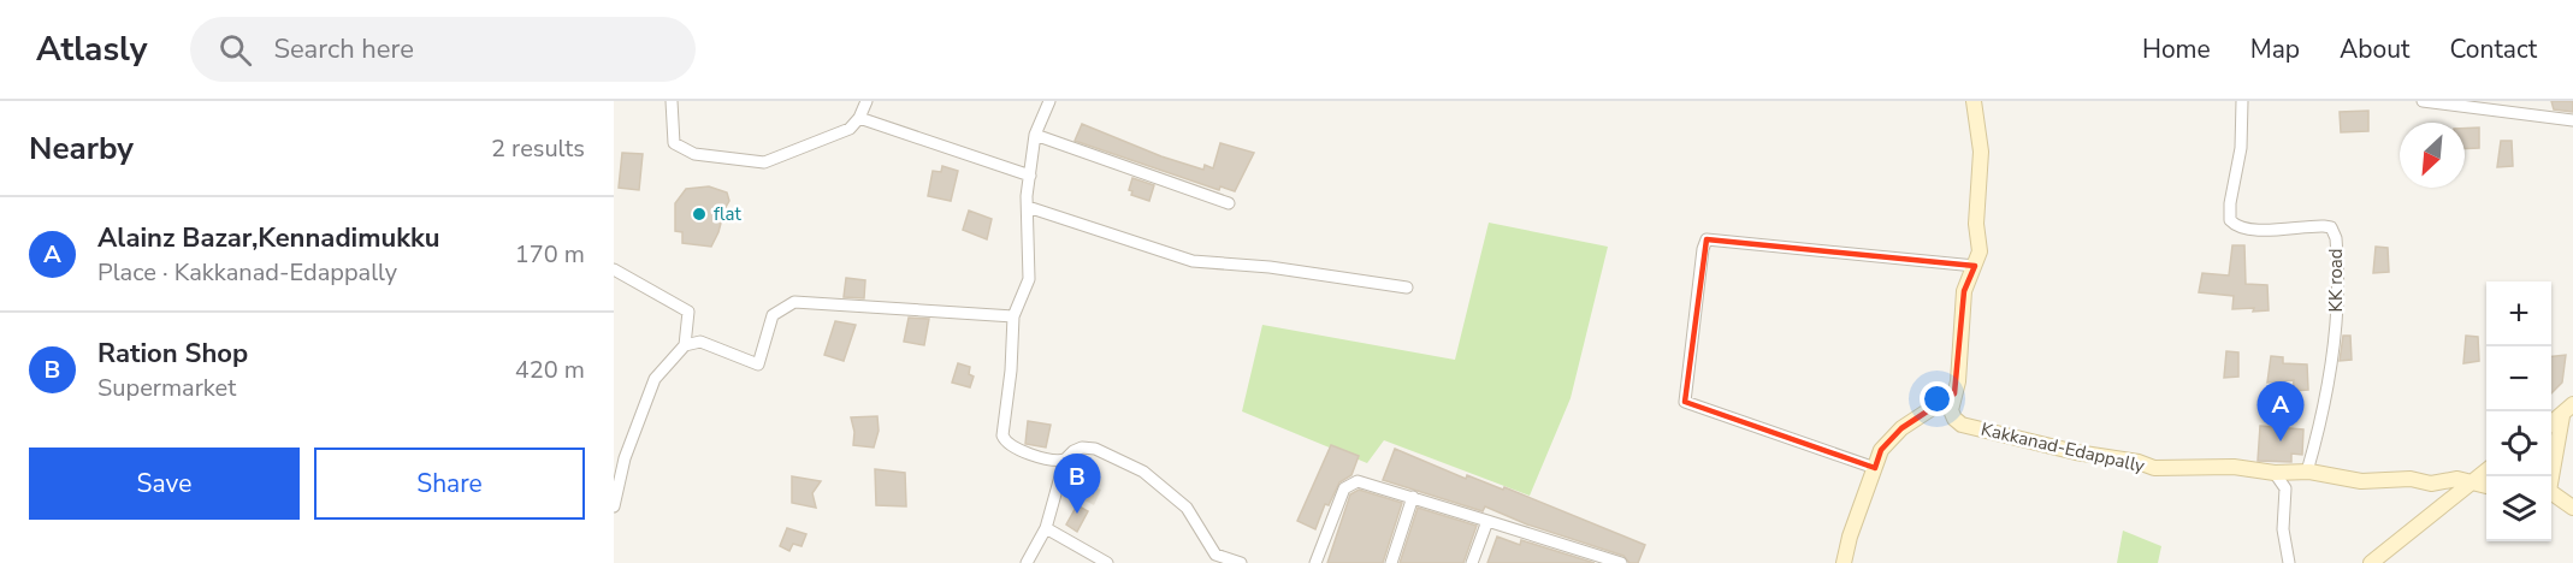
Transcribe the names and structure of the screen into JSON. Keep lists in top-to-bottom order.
{
  "streets": {
    "street": ["KK road", "Kakkanad-Edappally"]
  },
  "crossings": [
    ["KK road", "Kakkanad-Edappally"]
  ],
  "places": ["flat"],
  "north": "bottom left",
  "page": {
    "header": "Atlasly",
    "search": "Search here",
    "nav": [
      "Home",
      "Map",
      "About",
      "Contact"
    ],
    "heading": ["Nearby", "2 results"],
    "list": [
      {
        "mark": "A",
        "name": "Alainz Bazar,Kennadimukku",
        "note": "Place · Kakkanad-Edappally",
        "value": "170 m"
      },
      {
        "mark": "B",
        "name": "Ration Shop",
        "note": "Supermarket",
        "value": "420 m"
      }
    ],
    "map_buttons": ["+", "−"],
    "pins": ["A", "B"],
    "buttons": ["Save", "Share"]
  }
}
